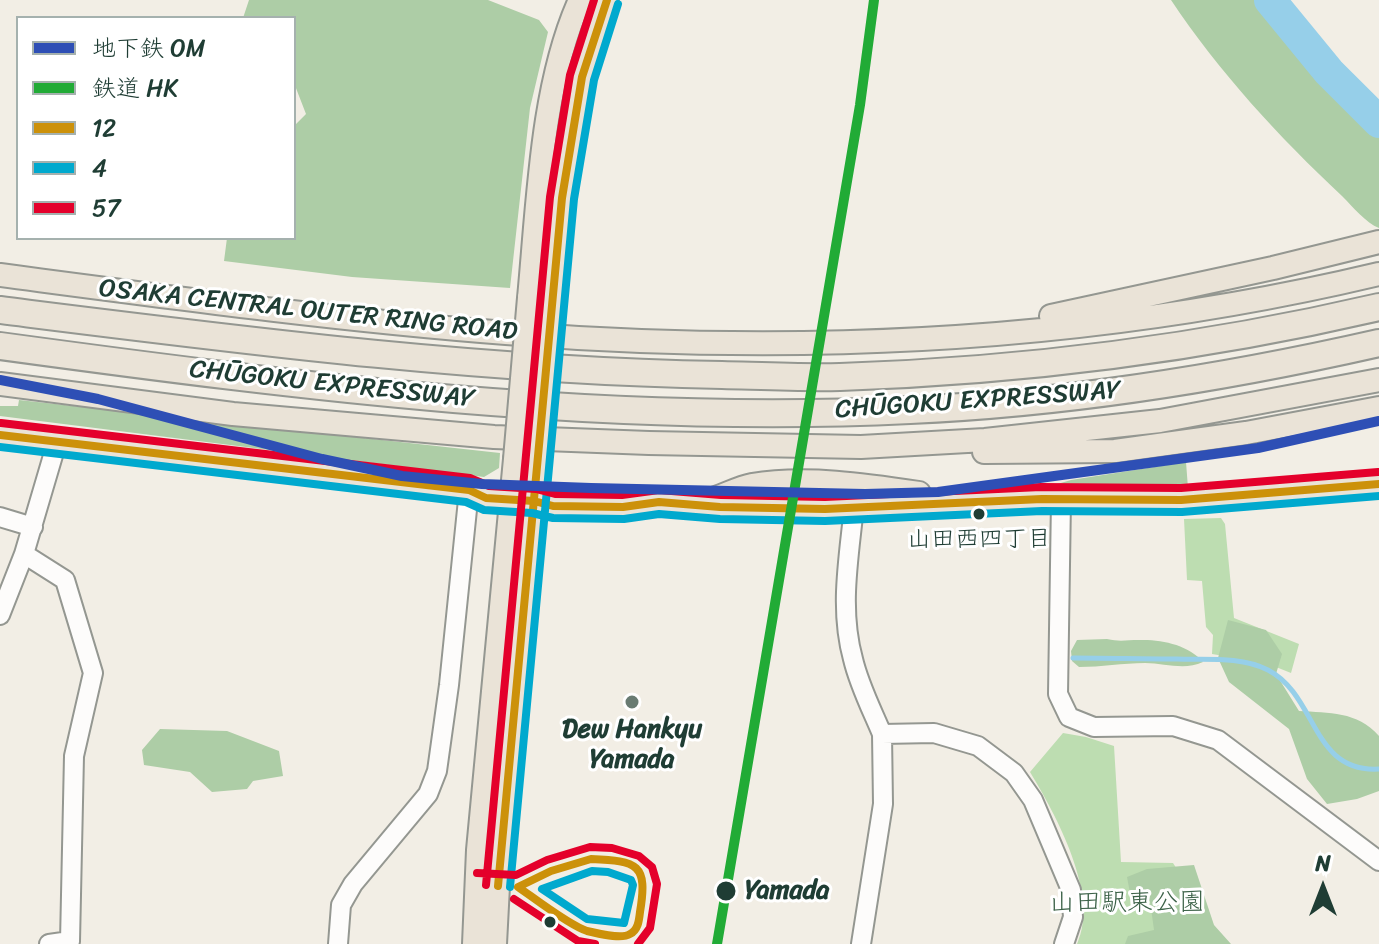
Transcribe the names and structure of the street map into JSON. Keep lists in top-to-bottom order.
{
  "streets": {
    "highway": ["CHŪGOKU EXPRESSWAY"],
    "main road": ["OSAKA CENTRAL OUTER RING ROAD"]
  },
  "parks": ["山田駅東公園"],
  "places": ["山田西四丁目", "Dew Hankyu Yamada", "Yamada"],
  "lines": [
    "rail line HK",
    "transit line 12",
    "transit line 57",
    "transit line 4",
    "metro line OM"
  ],
  "legend": [
    "地下鉄 OM",
    "鉄道 HK",
    "12",
    "4",
    "57"
  ],
  "north": "top"
}
